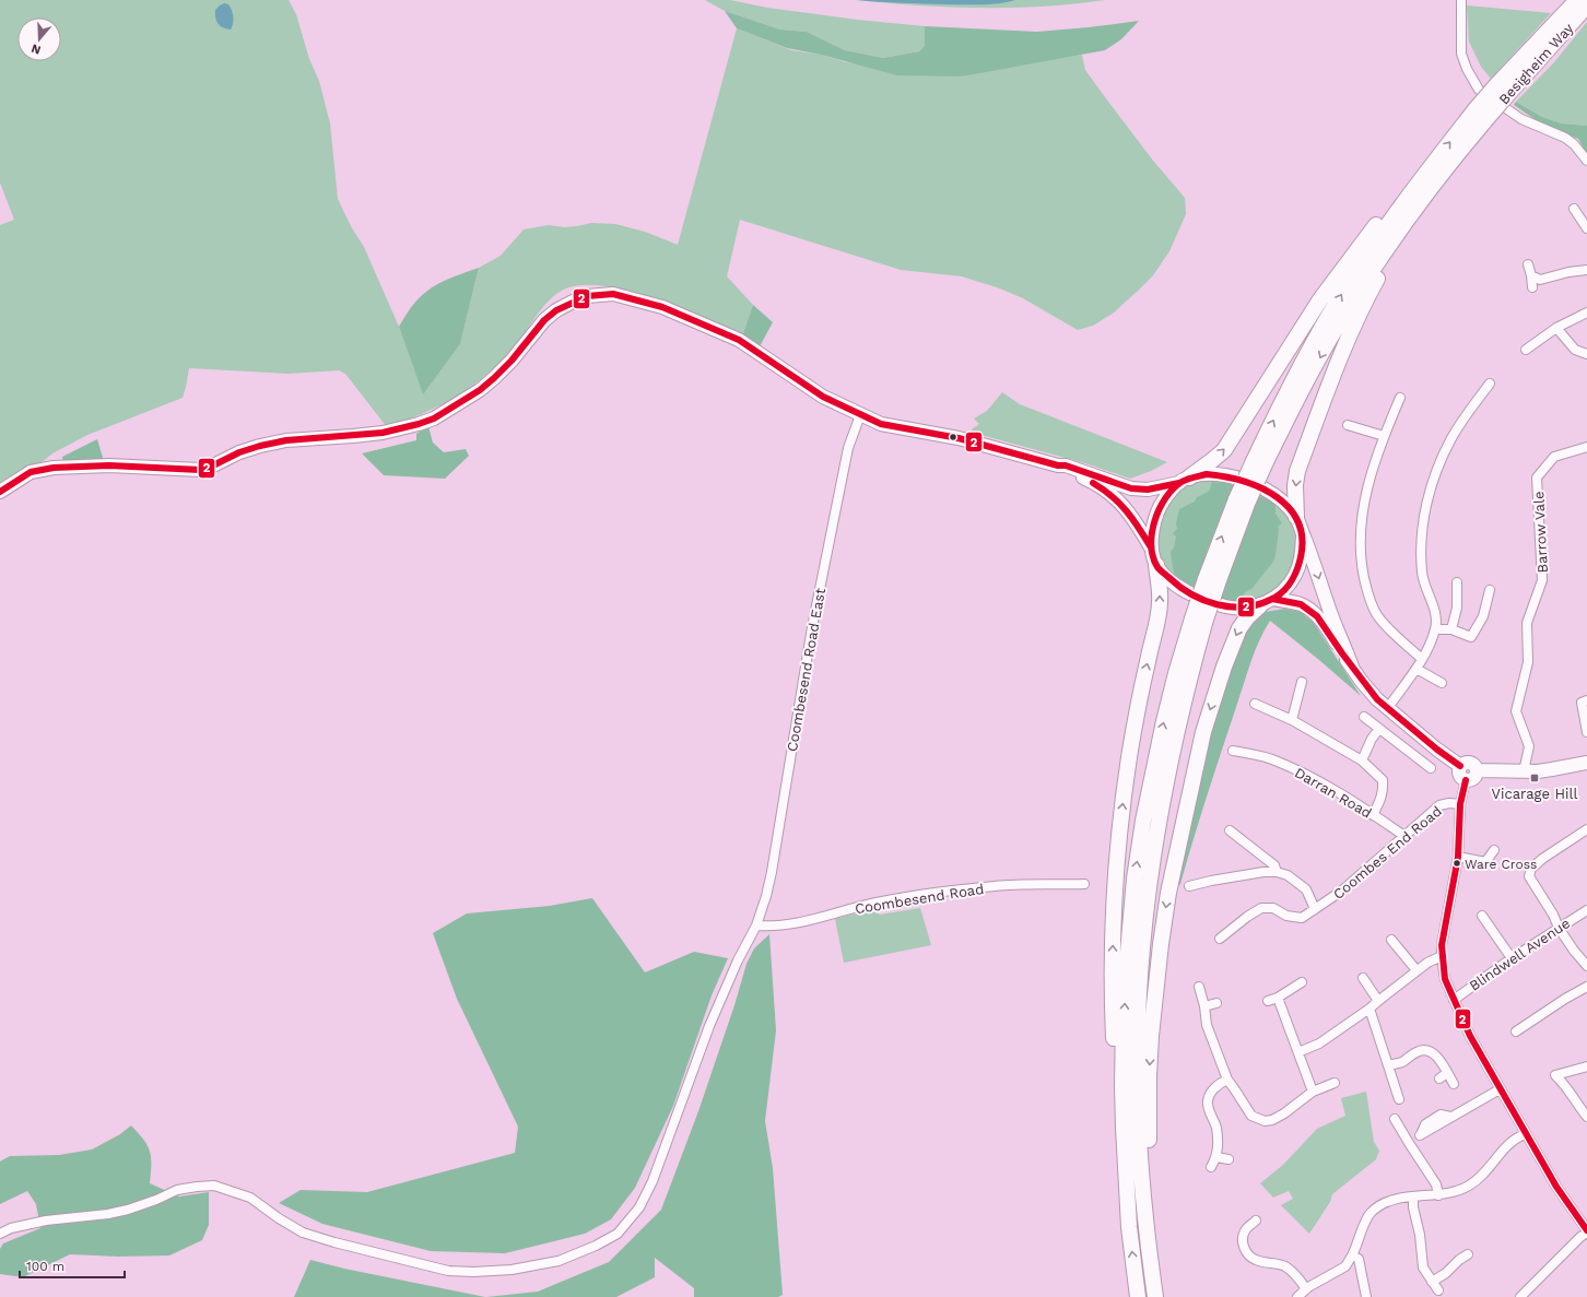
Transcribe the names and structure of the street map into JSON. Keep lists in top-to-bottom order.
{
  "streets": {
    "highway": ["Besigheim Way"],
    "street": [
      "Barrow Vale",
      "Coombesend Road East",
      "Darran Road",
      "Coombes End Road",
      "Coombesend Road",
      "Blindwell Avenue"
    ]
  },
  "crossings": [
    ["Coombesend Road East", "Coombesend Road"],
    ["Darran Road", "Coombes End Road"]
  ],
  "places": {
    "transit": ["Vicarage Hill"],
    "other": ["Ware Cross"]
  },
  "lines": ["transit line 2"],
  "scale_bar": "100 m",
  "north": "bottom"
}
